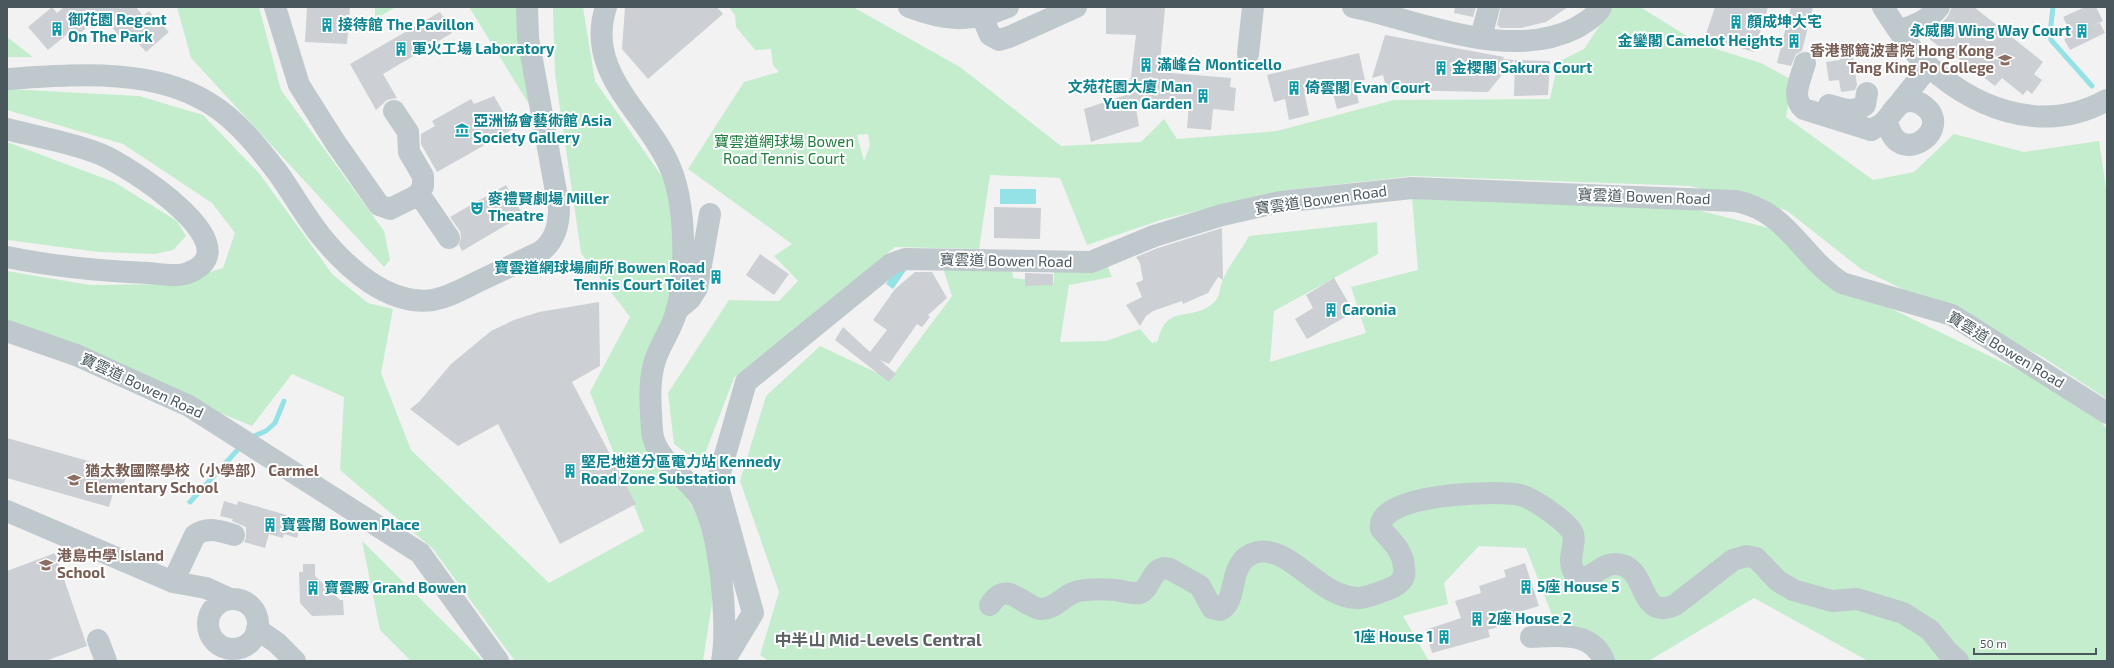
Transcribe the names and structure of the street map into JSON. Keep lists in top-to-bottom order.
{
  "streets": {
    "street": ["寶雲道 Bowen Road"]
  },
  "districts": ["中半山 Mid-Levels Central"],
  "parks": ["寶雲道網球場 Bowen Road Tennis Court"],
  "places": {
    "building": [
      "顏成坤大宅",
      "接待館 The Pavillon",
      "御花園 Regent On The Park",
      "永威閣 Wing Way Court",
      "金鑾閣 Camelot Heights",
      "軍火工場 Laboratory",
      "滿峰台 Monticello",
      "金櫻閣 Sakura Court",
      "倚雲閣 Evan Court",
      "文苑花園大廈 Man Yuen Garden",
      "寶雲道網球場廁所 Bowen Road Tennis Court Toilet",
      "Caronia",
      "堅尼地道分區電力站 Kennedy Road Zone Substation",
      "寶雲閣 Bowen Place",
      "5座 House 5",
      "寶雲殿 Grand Bowen",
      "2座 House 2",
      "1座 House 1"
    ],
    "school or university": ["香港鄧鏡波書院 Hong Kong Tang King Po College", "猶太教國際學校（小學部） Carmel Elementary School", "港島中學 Island School"],
    "museum": ["亞洲協會藝術館 Asia Society Gallery"],
    "theatre": ["麥禮賢劇場 Miller Theatre"]
  },
  "scale_bar": "50 m"
}
